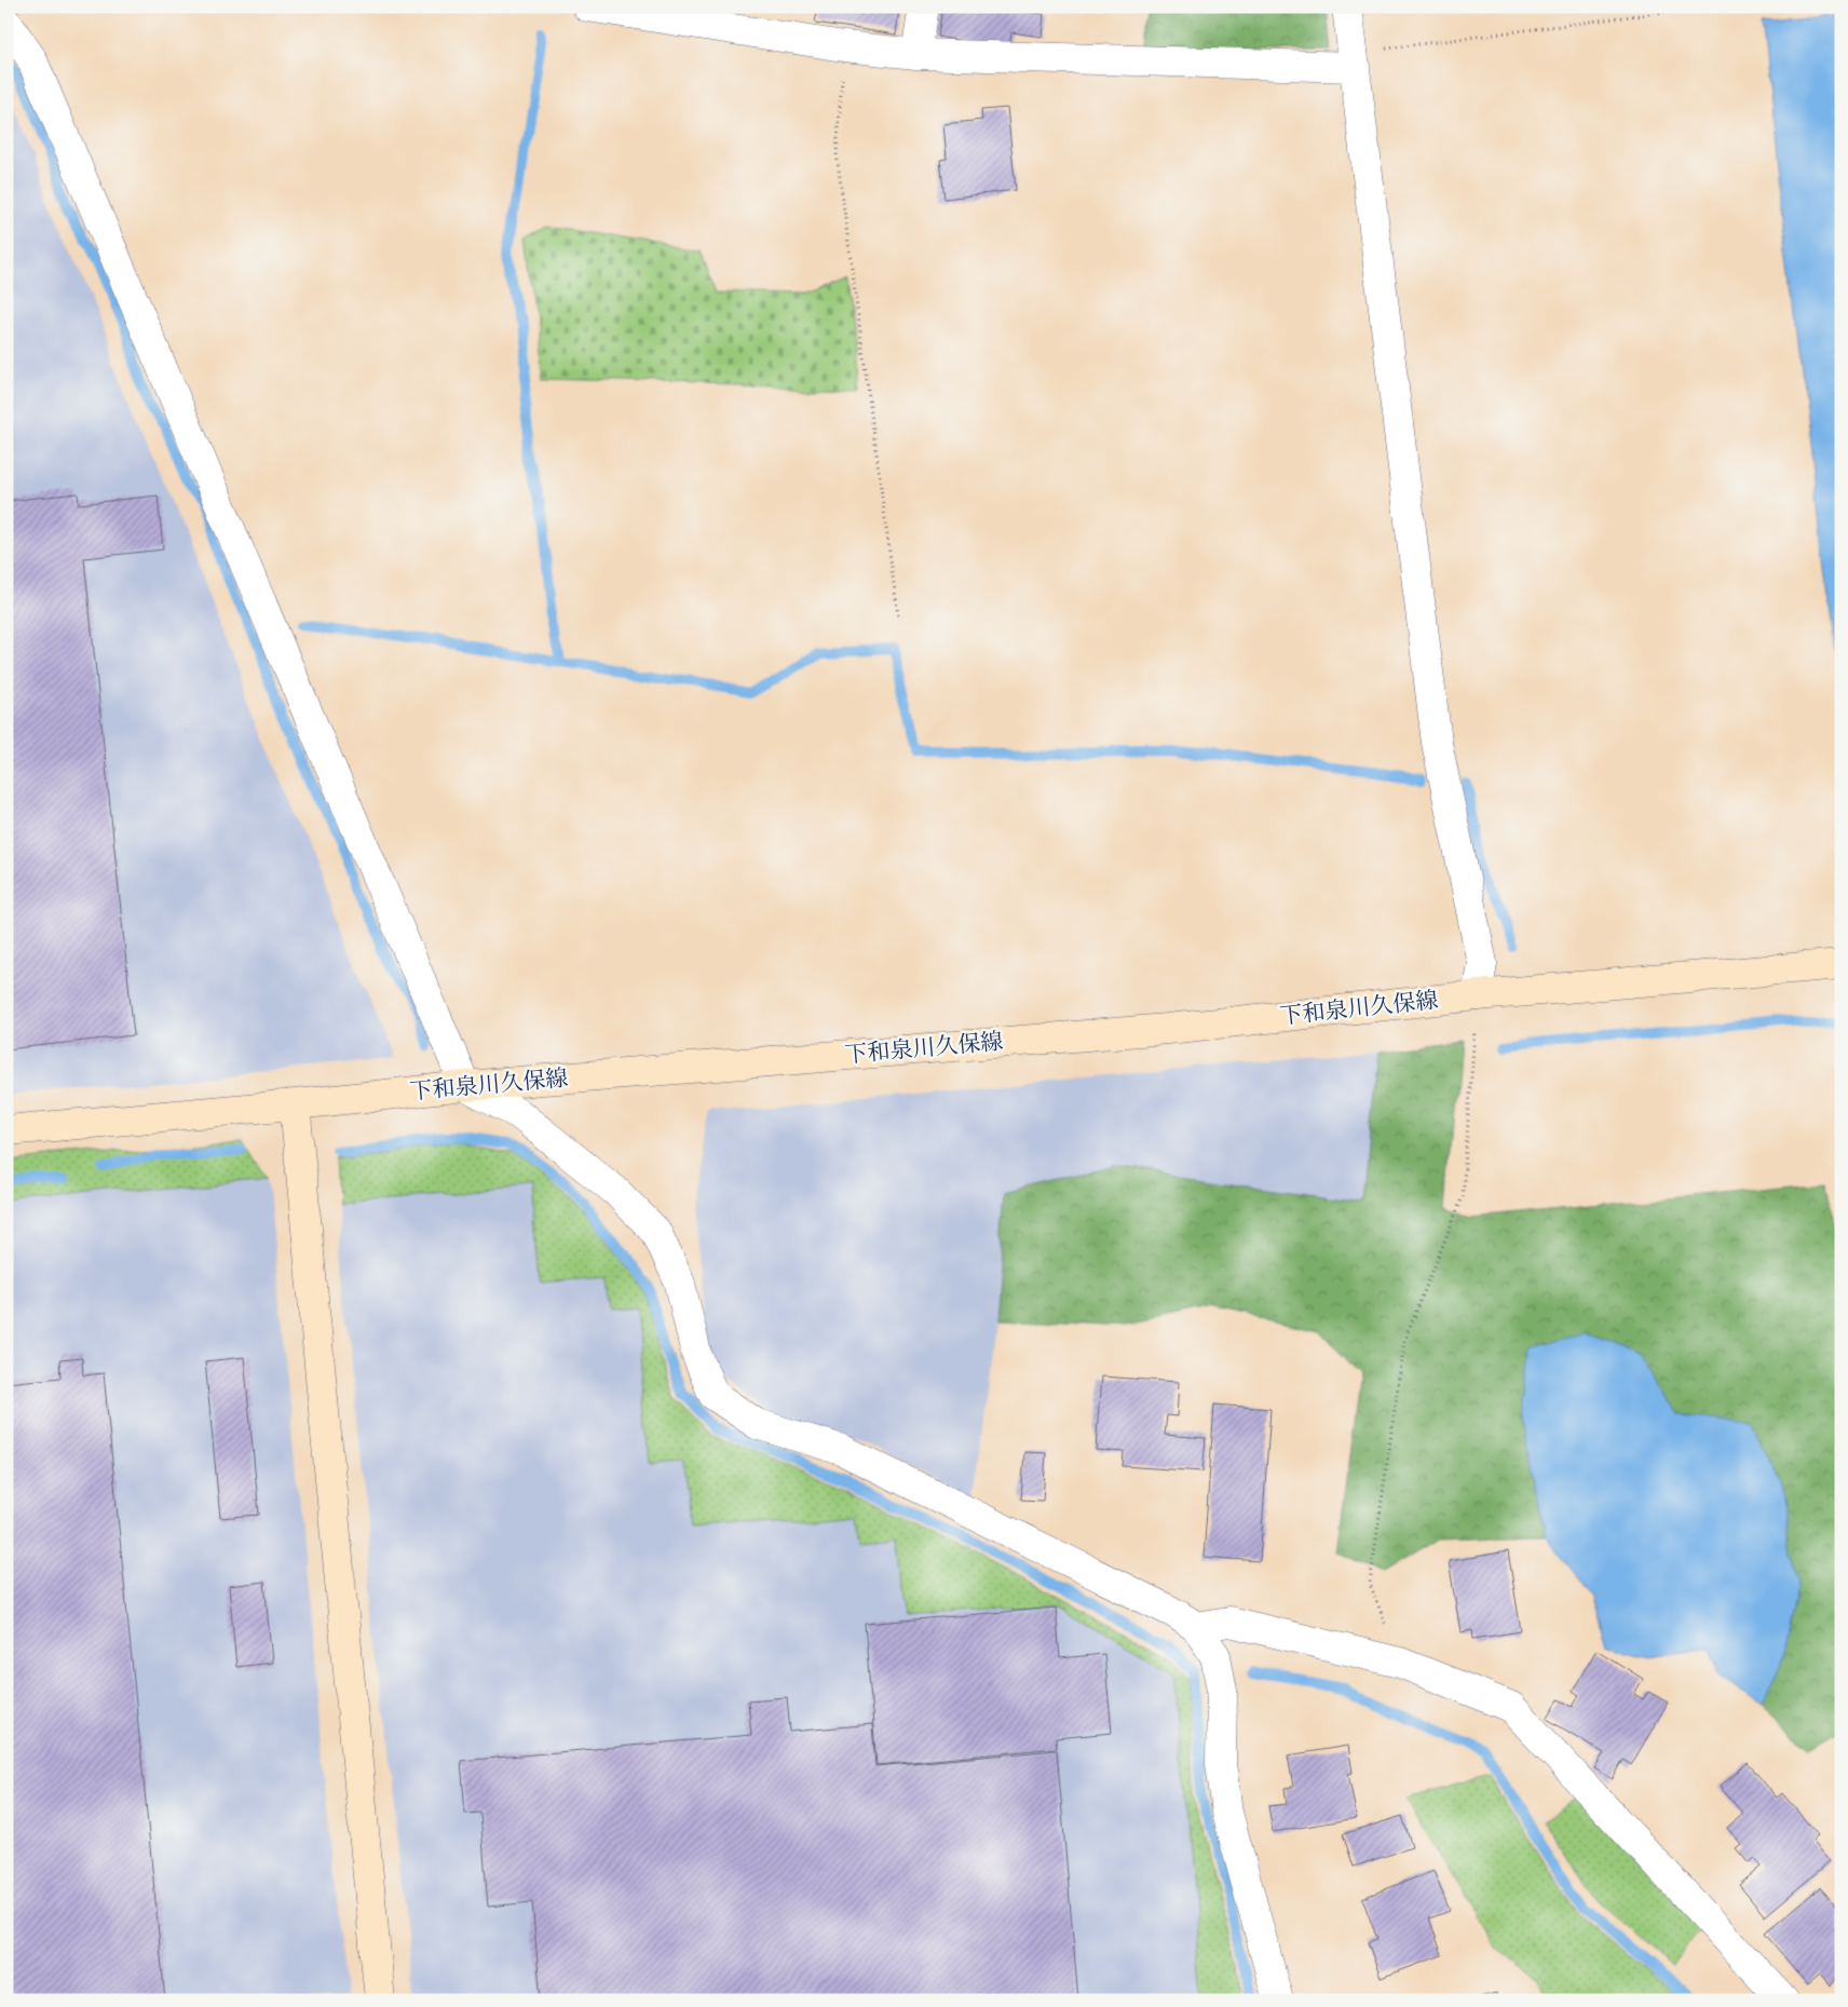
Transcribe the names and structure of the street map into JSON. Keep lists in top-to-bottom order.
{
  "streets": {
    "street": ["下和泉川久保線"]
  }
}
